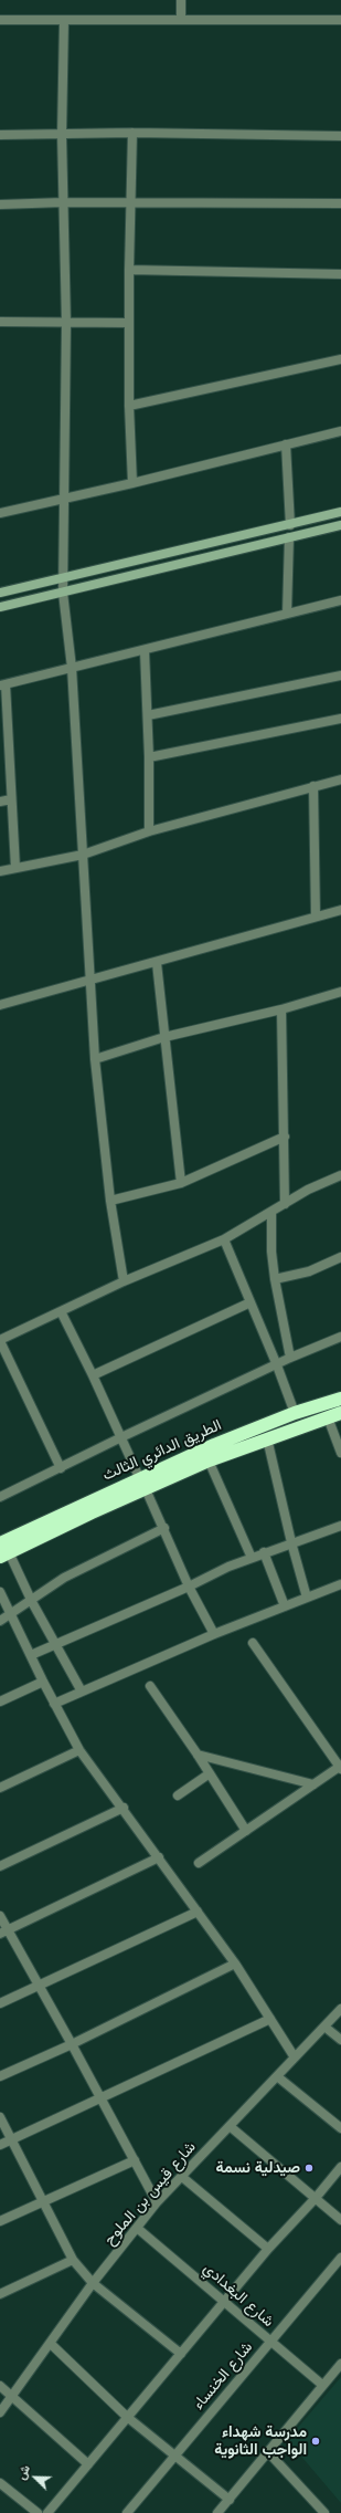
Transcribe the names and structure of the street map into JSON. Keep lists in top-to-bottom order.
{
  "streets": {
    "highway": ["الطريق الدائري الثالث"],
    "street": ["شارع قيس بن الملوح", "شارع البغدادي", "شارع الخنساء"]
  },
  "crossings": [
    ["شارع قيس بن الملوح", "شارع البغدادي"],
    ["شارع البغدادي", "شارع الخنساء"]
  ],
  "places": ["صيدلية نسمة", "مدرسة شهداء الواجب الثانوية"],
  "north": "top left"
}
